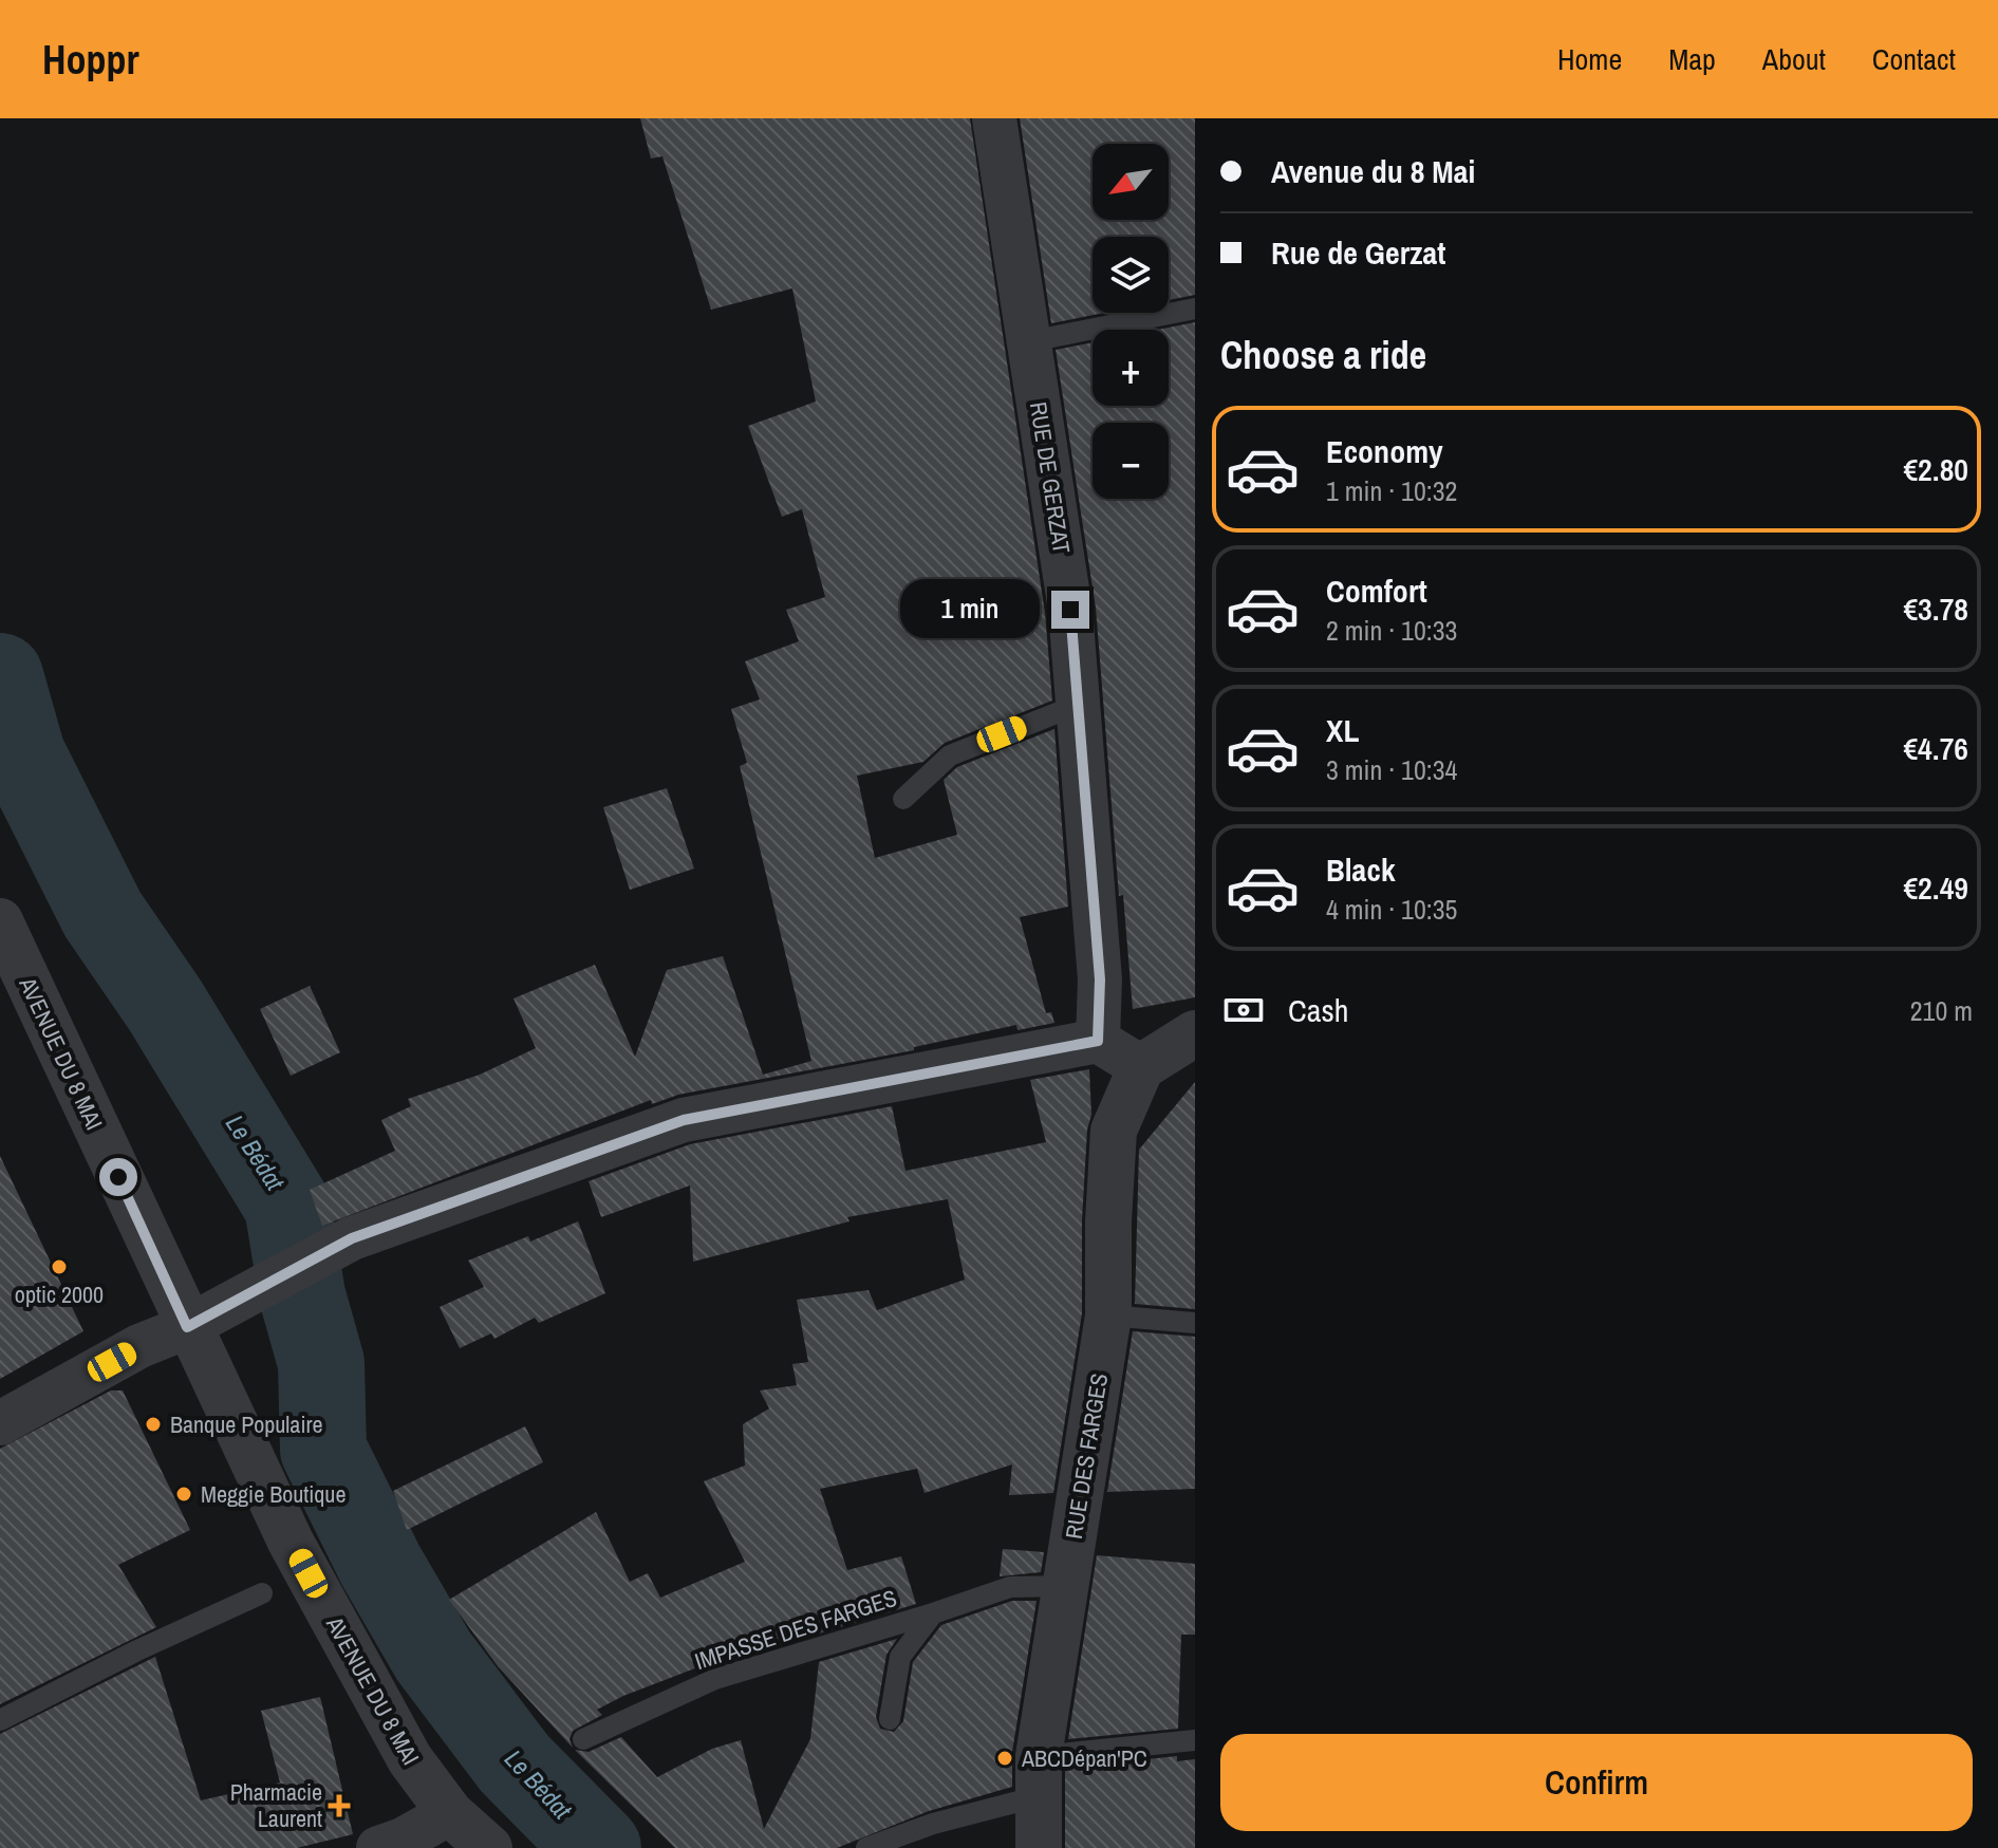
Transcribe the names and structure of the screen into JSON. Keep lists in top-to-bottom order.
{
  "streets": {
    "street": ["RUE DE GERZAT", "AVENUE DU 8 MAI", "RUE DES FARGES"],
    "lane": ["IMPASSE DES FARGES"]
  },
  "crossings": [
    ["RUE DES FARGES", "IMPASSE DES FARGES"]
  ],
  "water": ["Le Bédat"],
  "places": {
    "other": [
      "optic 2000",
      "Banque Populaire",
      "Meggie Boutique",
      "ABCDépan'PC"
    ],
    "health": ["Pharmacie Laurent"]
  },
  "north": "bottom left",
  "page": {
    "header": "Hoppr",
    "nav": [
      "Home",
      "Map",
      "About",
      "Contact"
    ],
    "banner": ["Avenue du 8 Mai", "Rue de Gerzat"],
    "map_buttons": ["+", "−"],
    "heading": "Choose a ride",
    "list": [
      {
        "name": "Economy",
        "note": "1 min · 10:32",
        "value": "€2.80"
      },
      {
        "name": "Comfort",
        "note": "2 min · 10:33",
        "value": "€3.78"
      },
      {
        "name": "XL",
        "note": "3 min · 10:34",
        "value": "€4.76"
      },
      {
        "name": "Black",
        "note": "4 min · 10:35",
        "value": "€2.49"
      }
    ],
    "bubble": "1 min",
    "pay": ["Cash", "210 m"],
    "buttons": "Confirm"
  }
}
